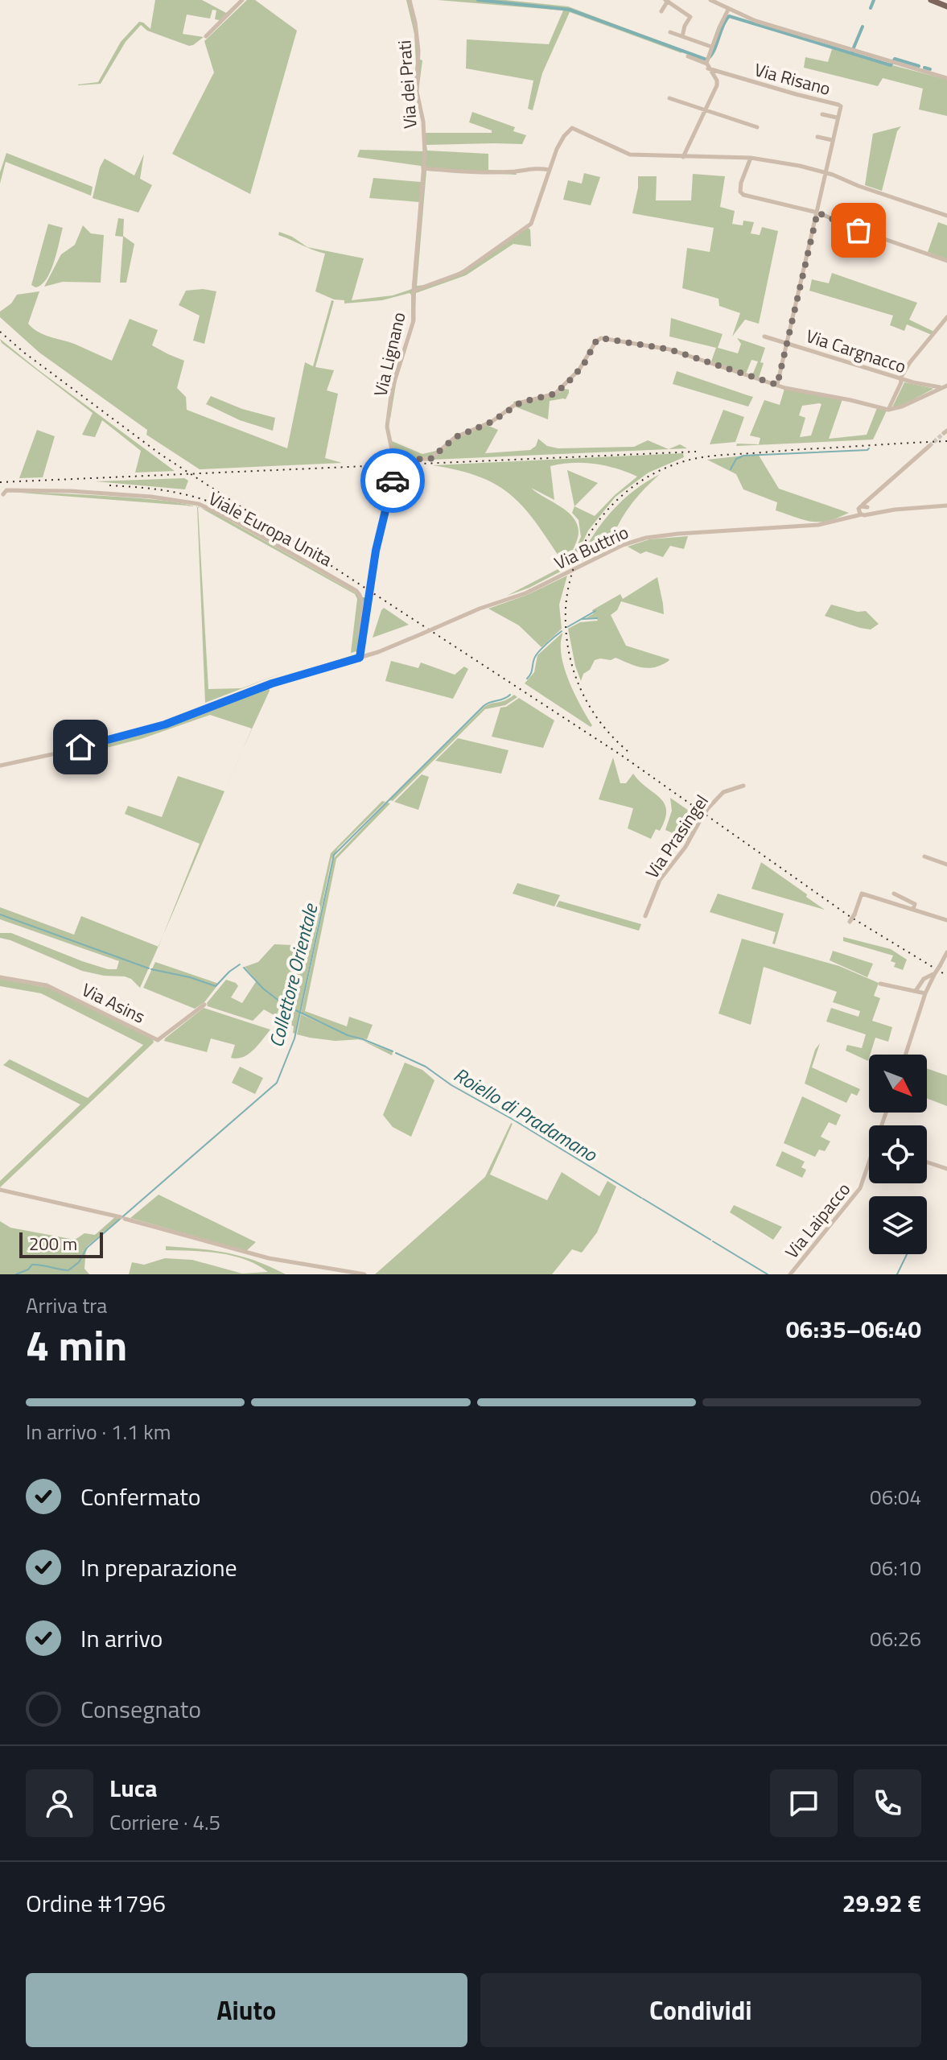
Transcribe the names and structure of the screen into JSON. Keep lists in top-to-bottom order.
{
  "streets": {
    "street": [
      "Via Risano",
      "Via dei Prati",
      "Via Cargnacco",
      "Via Lignano",
      "Viale Europa Unita",
      "Via Buttrio",
      "Via Prasingel",
      "Via Asins",
      "Via Laipacco"
    ]
  },
  "crossings": [
    ["Via dei Prati", "Via Lignano"],
    ["Via Lignano", "Viale Europa Unita"],
    ["Via Lignano", "Via Buttrio"]
  ],
  "water": ["Collettore Orientale", "Roiello di Pradamano"],
  "scale_bar": "200 m",
  "north": "bottom right",
  "page": {
    "scale": "200 m",
    "heading": ["4 min", "Arriva tra", "06:35–06:40"],
    "panel": [
      "Luca",
      "Corriere · 4.5",
      "Ordine #1796",
      "29.92 €"
    ],
    "bar": "In arrivo · 1.1 km",
    "list": [
      ["Confermato", "06:04"],
      ["In preparazione", "06:10"],
      ["In arrivo", "06:26"],
      "Consegnato"
    ],
    "buttons": ["Aiuto", "Condividi"]
  }
}
